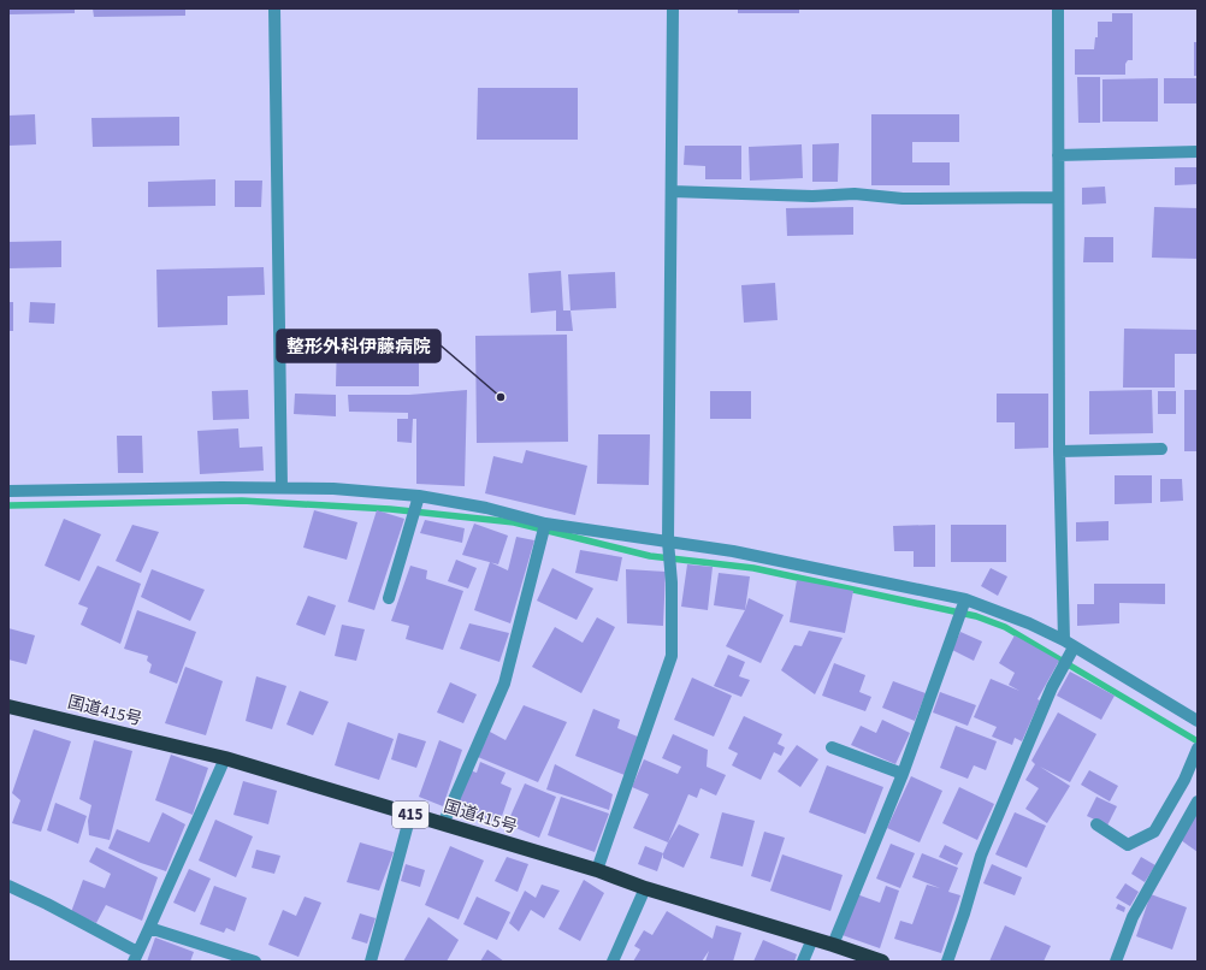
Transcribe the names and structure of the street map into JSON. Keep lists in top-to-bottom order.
{
  "streets": {
    "highway": ["国道415号", "415"]
  },
  "places": ["整形外科伊藤病院"]
}
